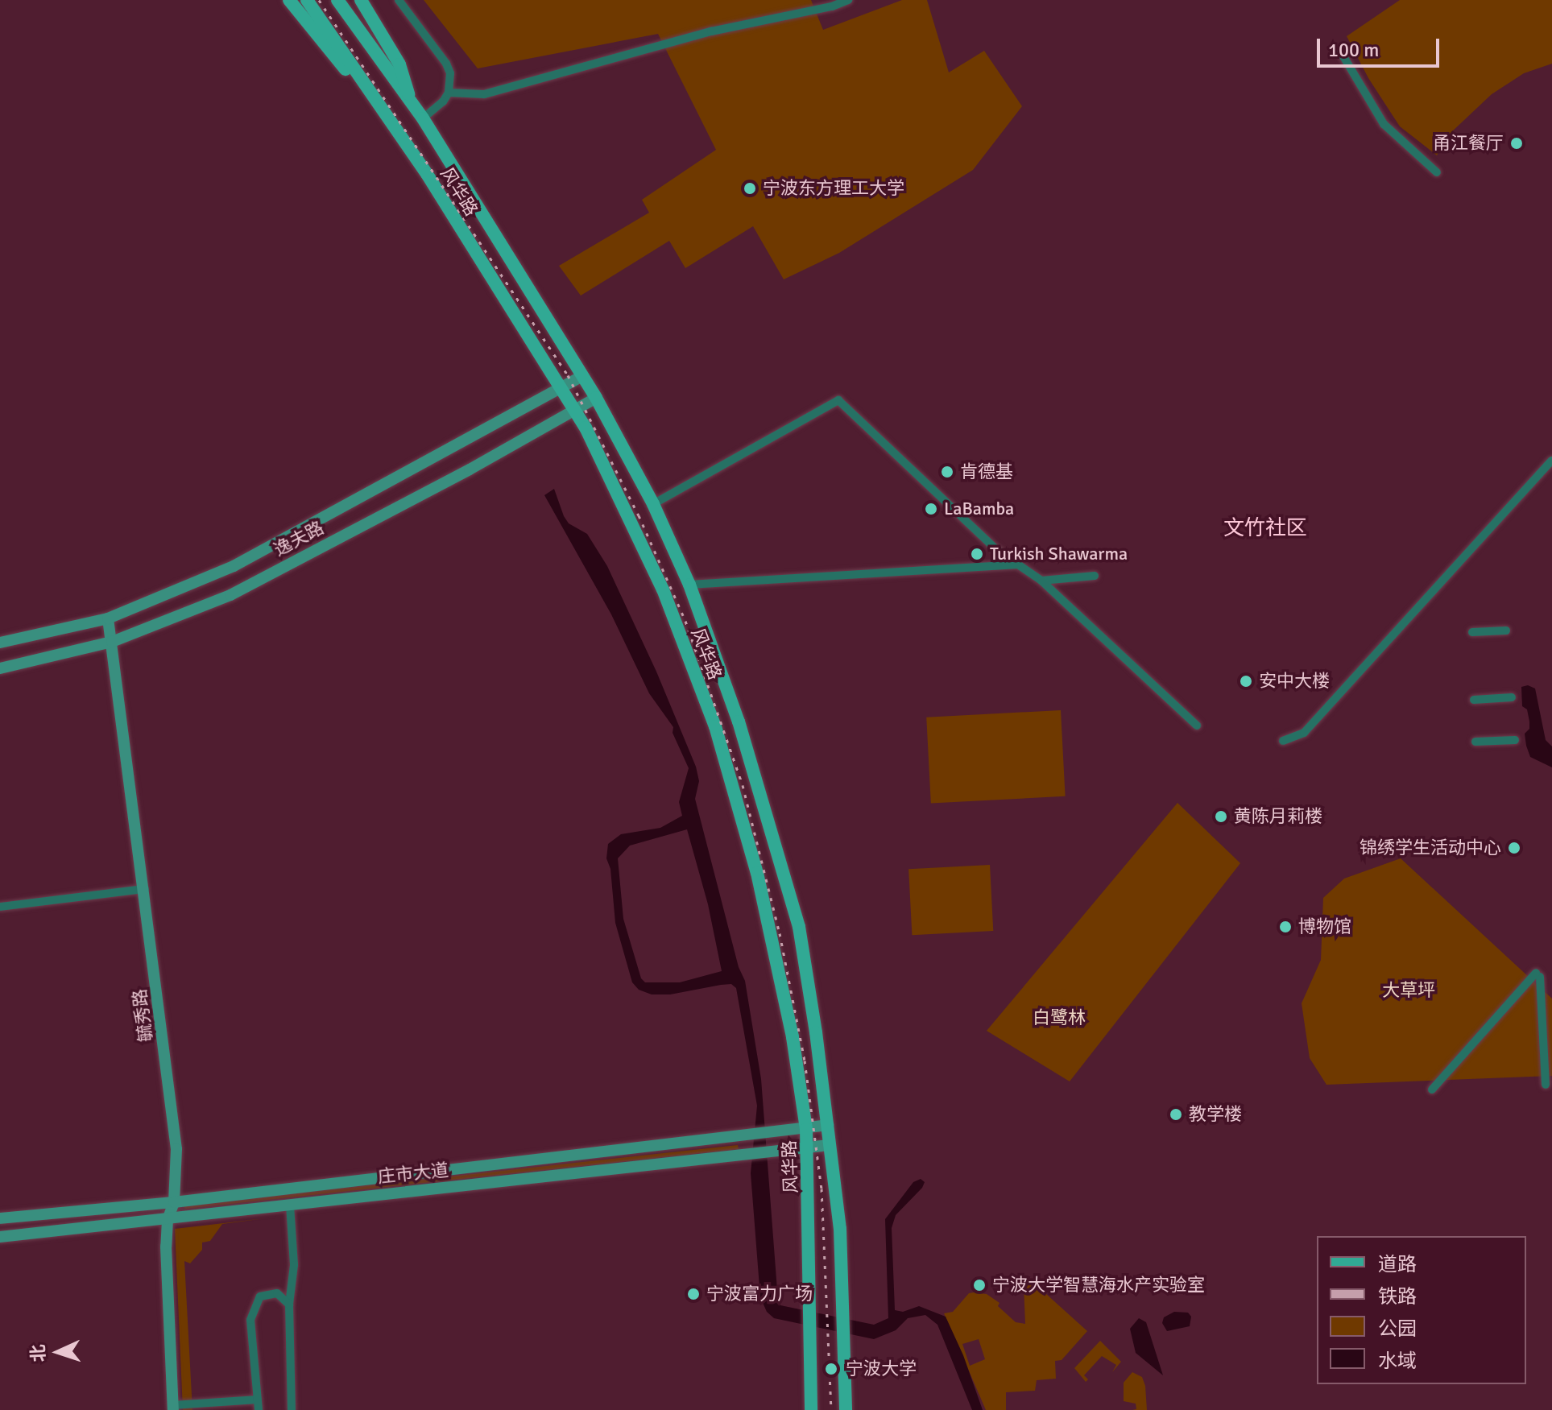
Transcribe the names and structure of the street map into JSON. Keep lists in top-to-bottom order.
{
  "streets": {
    "main road": [
      "风华路",
      "逸夫路",
      "毓秀路",
      "庄市大道"
    ]
  },
  "crossings": [
    ["风华路", "逸夫路"],
    ["风华路", "庄市大道"],
    ["逸夫路", "毓秀路"],
    ["毓秀路", "庄市大道"]
  ],
  "districts": ["文竹社区"],
  "parks": ["大草坪", "白鹭林"],
  "places": [
    "甬江餐厅",
    "宁波东方理工大学",
    "肯德基",
    "LaBamba",
    "Turkish Shawarma",
    "安中大楼",
    "黄陈月莉楼",
    "锦绣学生活动中心",
    "博物馆",
    "教学楼",
    "宁波大学智慧海水产实验室",
    "宁波富力广场",
    "宁波大学"
  ],
  "legend": [
    "道路",
    "铁路",
    "公园",
    "水域"
  ],
  "scale_bar": "100 m",
  "north": "left"
}
